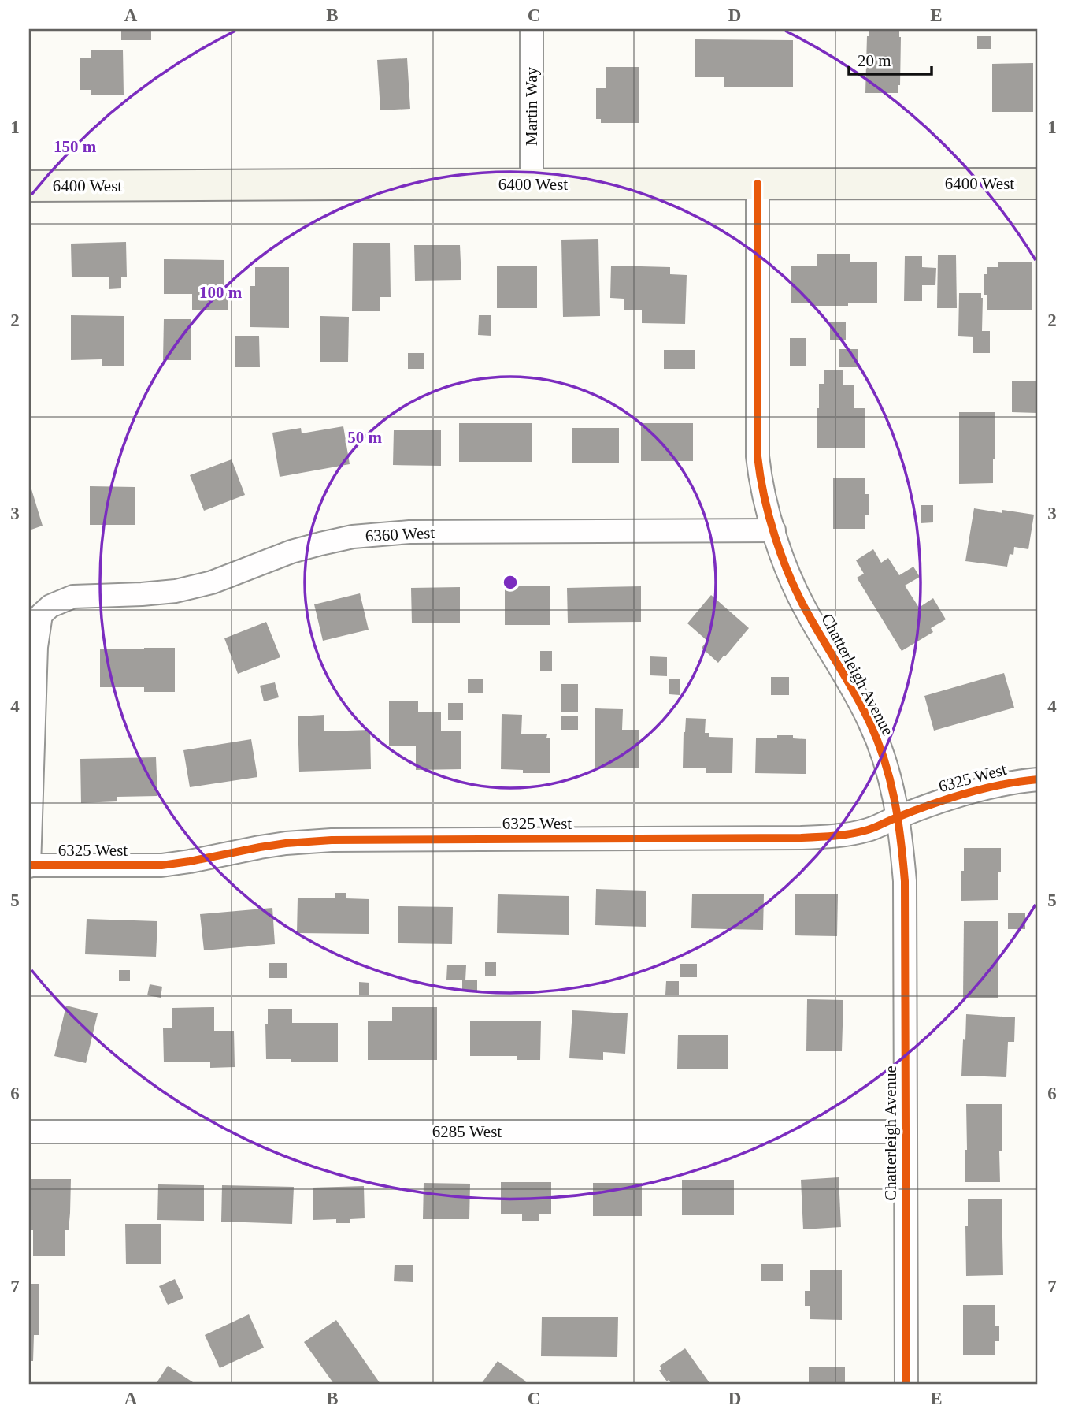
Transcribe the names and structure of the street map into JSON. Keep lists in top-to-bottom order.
{
  "streets": {
    "street": [
      "Martin Way",
      "6400 West",
      "6360 West",
      "Chatterleigh Avenue",
      "6325 West",
      "6285 West"
    ]
  },
  "crossings": [
    ["Martin Way", "6400 West"],
    ["6400 West", "Chatterleigh Avenue"],
    ["6360 West", "Chatterleigh Avenue"],
    ["6360 West", "6325 West"],
    ["Chatterleigh Avenue", "6325 West"],
    ["Chatterleigh Avenue", "6285 West"]
  ],
  "scale_bar": "20 m",
  "grid": {
    "columns": [
      "A",
      "B",
      "C",
      "D",
      "E"
    ],
    "rows": [
      "1",
      "2",
      "3",
      "4",
      "5",
      "6",
      "7"
    ]
  },
  "rings": ["150 m", "100 m", "50 m"]
}
